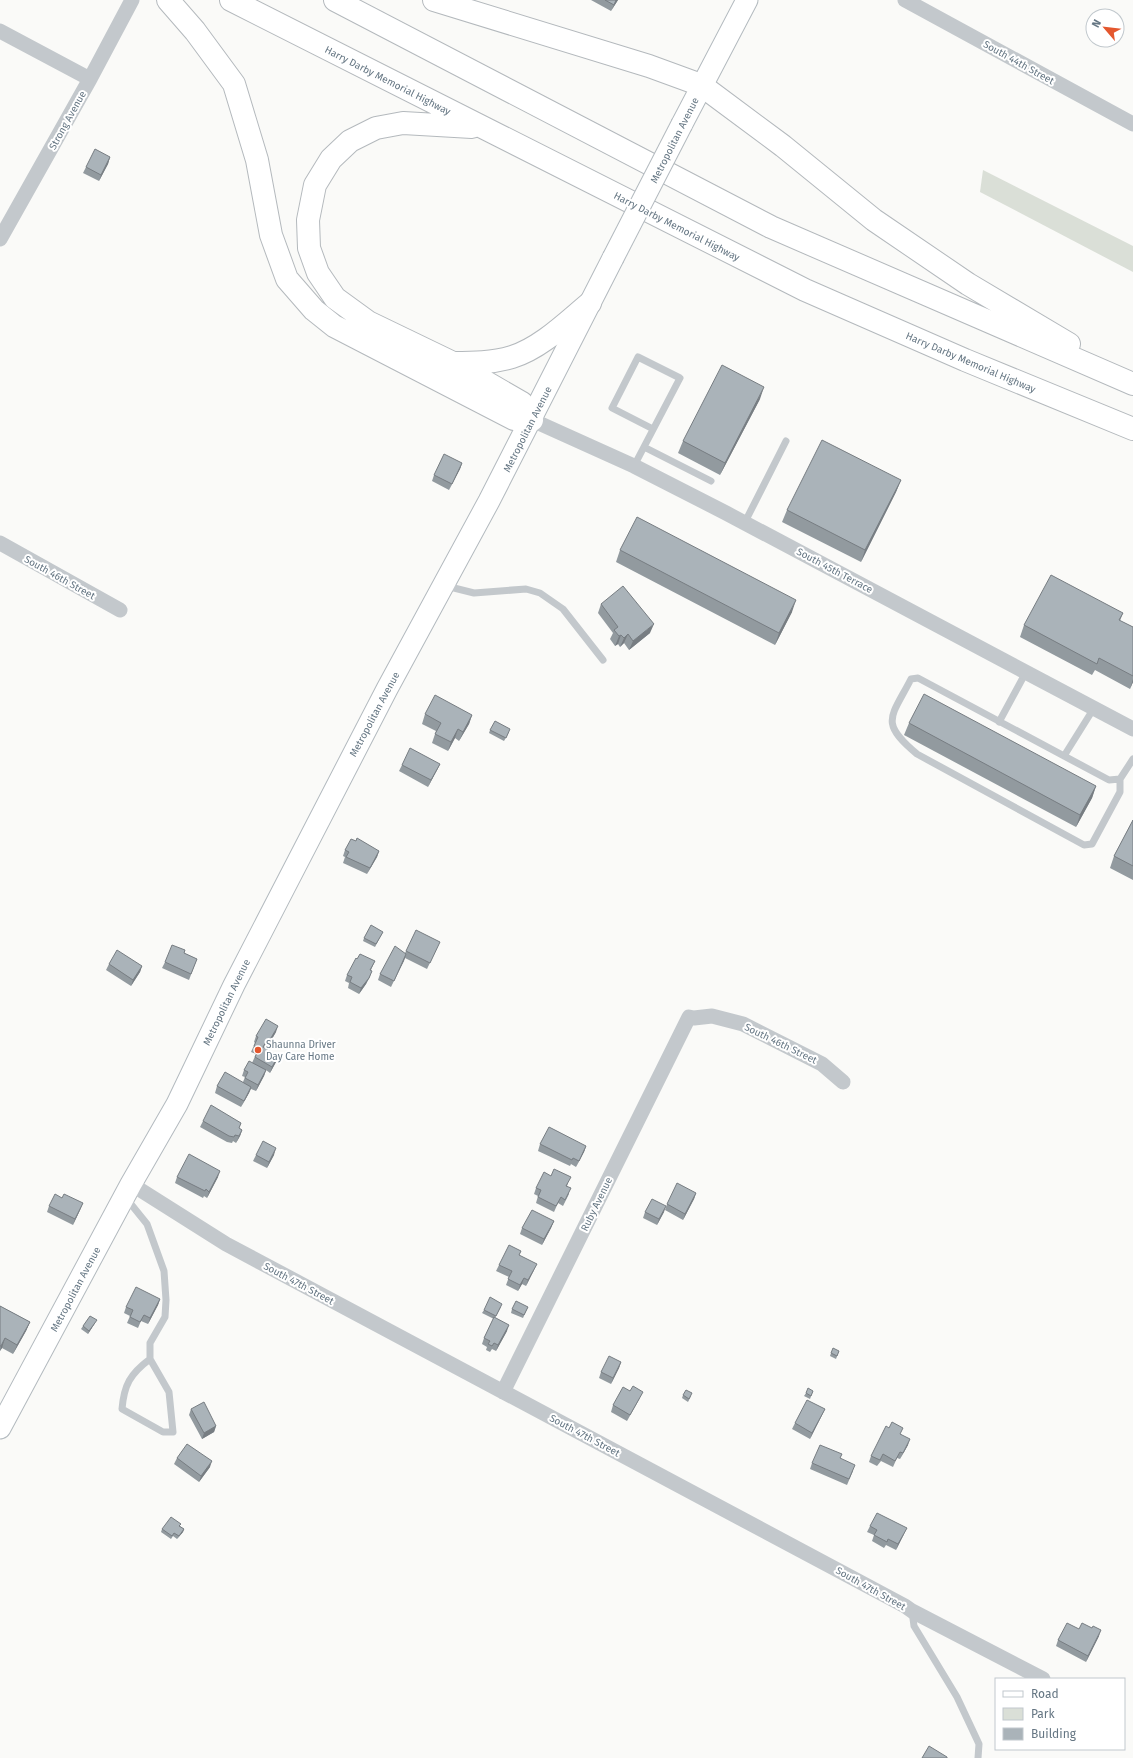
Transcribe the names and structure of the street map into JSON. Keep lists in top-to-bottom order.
{
  "streets": {
    "highway": ["Harry Darby Memorial Highway"],
    "main road": ["Metropolitan Avenue"],
    "street": [
      "South 44th Street",
      "Strong Avenue",
      "South 45th Terrace",
      "South 46th Street",
      "Ruby Avenue",
      "South 47th Street"
    ]
  },
  "crossings": [
    ["Metropolitan Avenue", "South 45th Terrace"],
    ["Metropolitan Avenue", "South 47th Street"],
    ["South 46th Street", "Ruby Avenue"],
    ["Ruby Avenue", "South 47th Street"]
  ],
  "places": ["Shaunna Driver Day Care Home"],
  "legend": ["Road", "Park", "Building"],
  "north": "top left"
}
